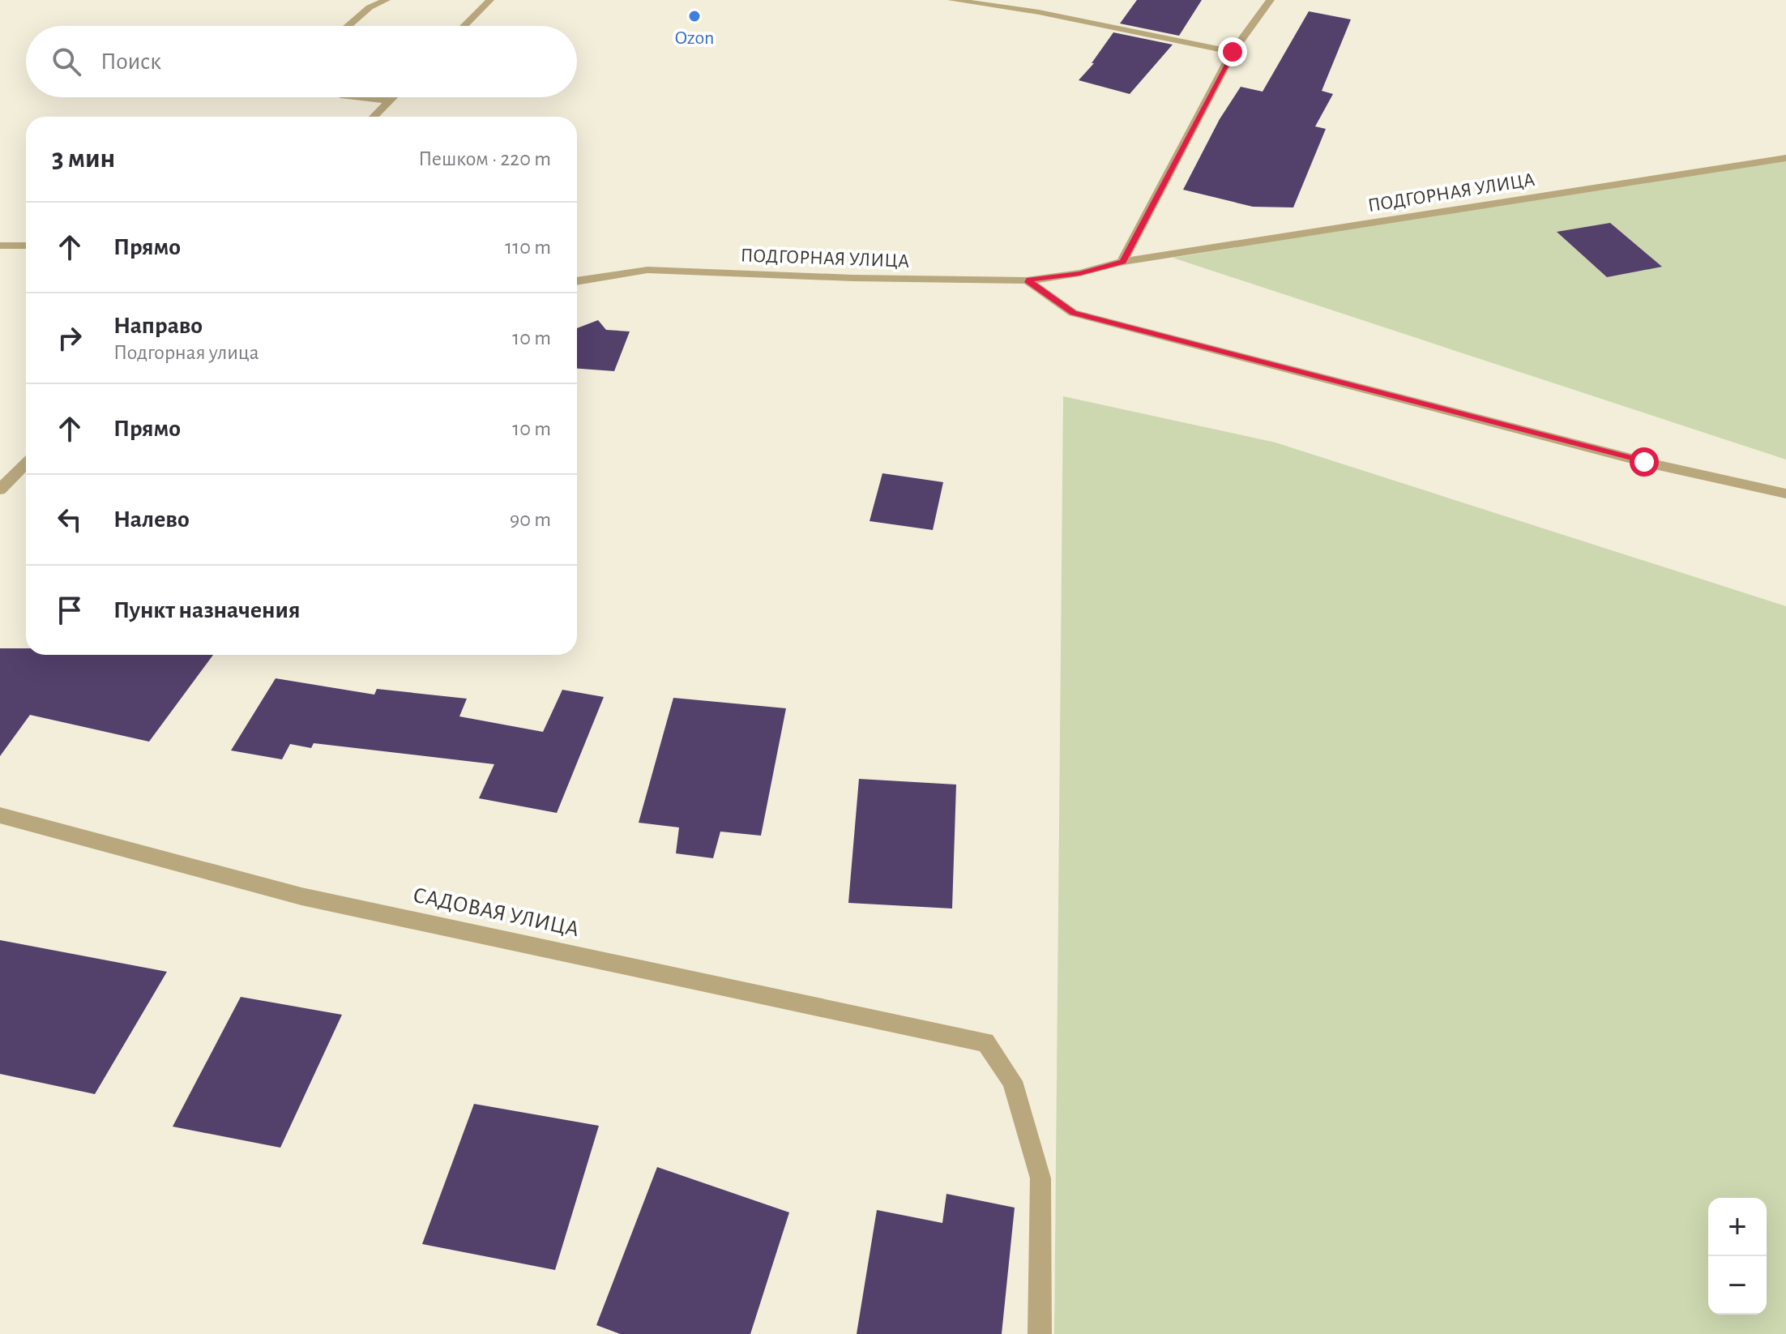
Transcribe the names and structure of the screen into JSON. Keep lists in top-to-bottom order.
{
  "streets": {
    "street": ["ПОДГОРНАЯ УЛИЦА", "САДОВАЯ УЛИЦА"]
  },
  "places": ["Ozon"],
  "page": {
    "search": "Поиск",
    "heading": ["3 мин", "Пешком · 220 m"],
    "list": [
      ["Прямо", "110 m"],
      ["Направо", "Подгорная улица", "10 m"],
      ["Прямо", "10 m"],
      ["Налево", "90 m"],
      "Пункт назначения"
    ],
    "map_buttons": ["+", "−"]
  }
}
